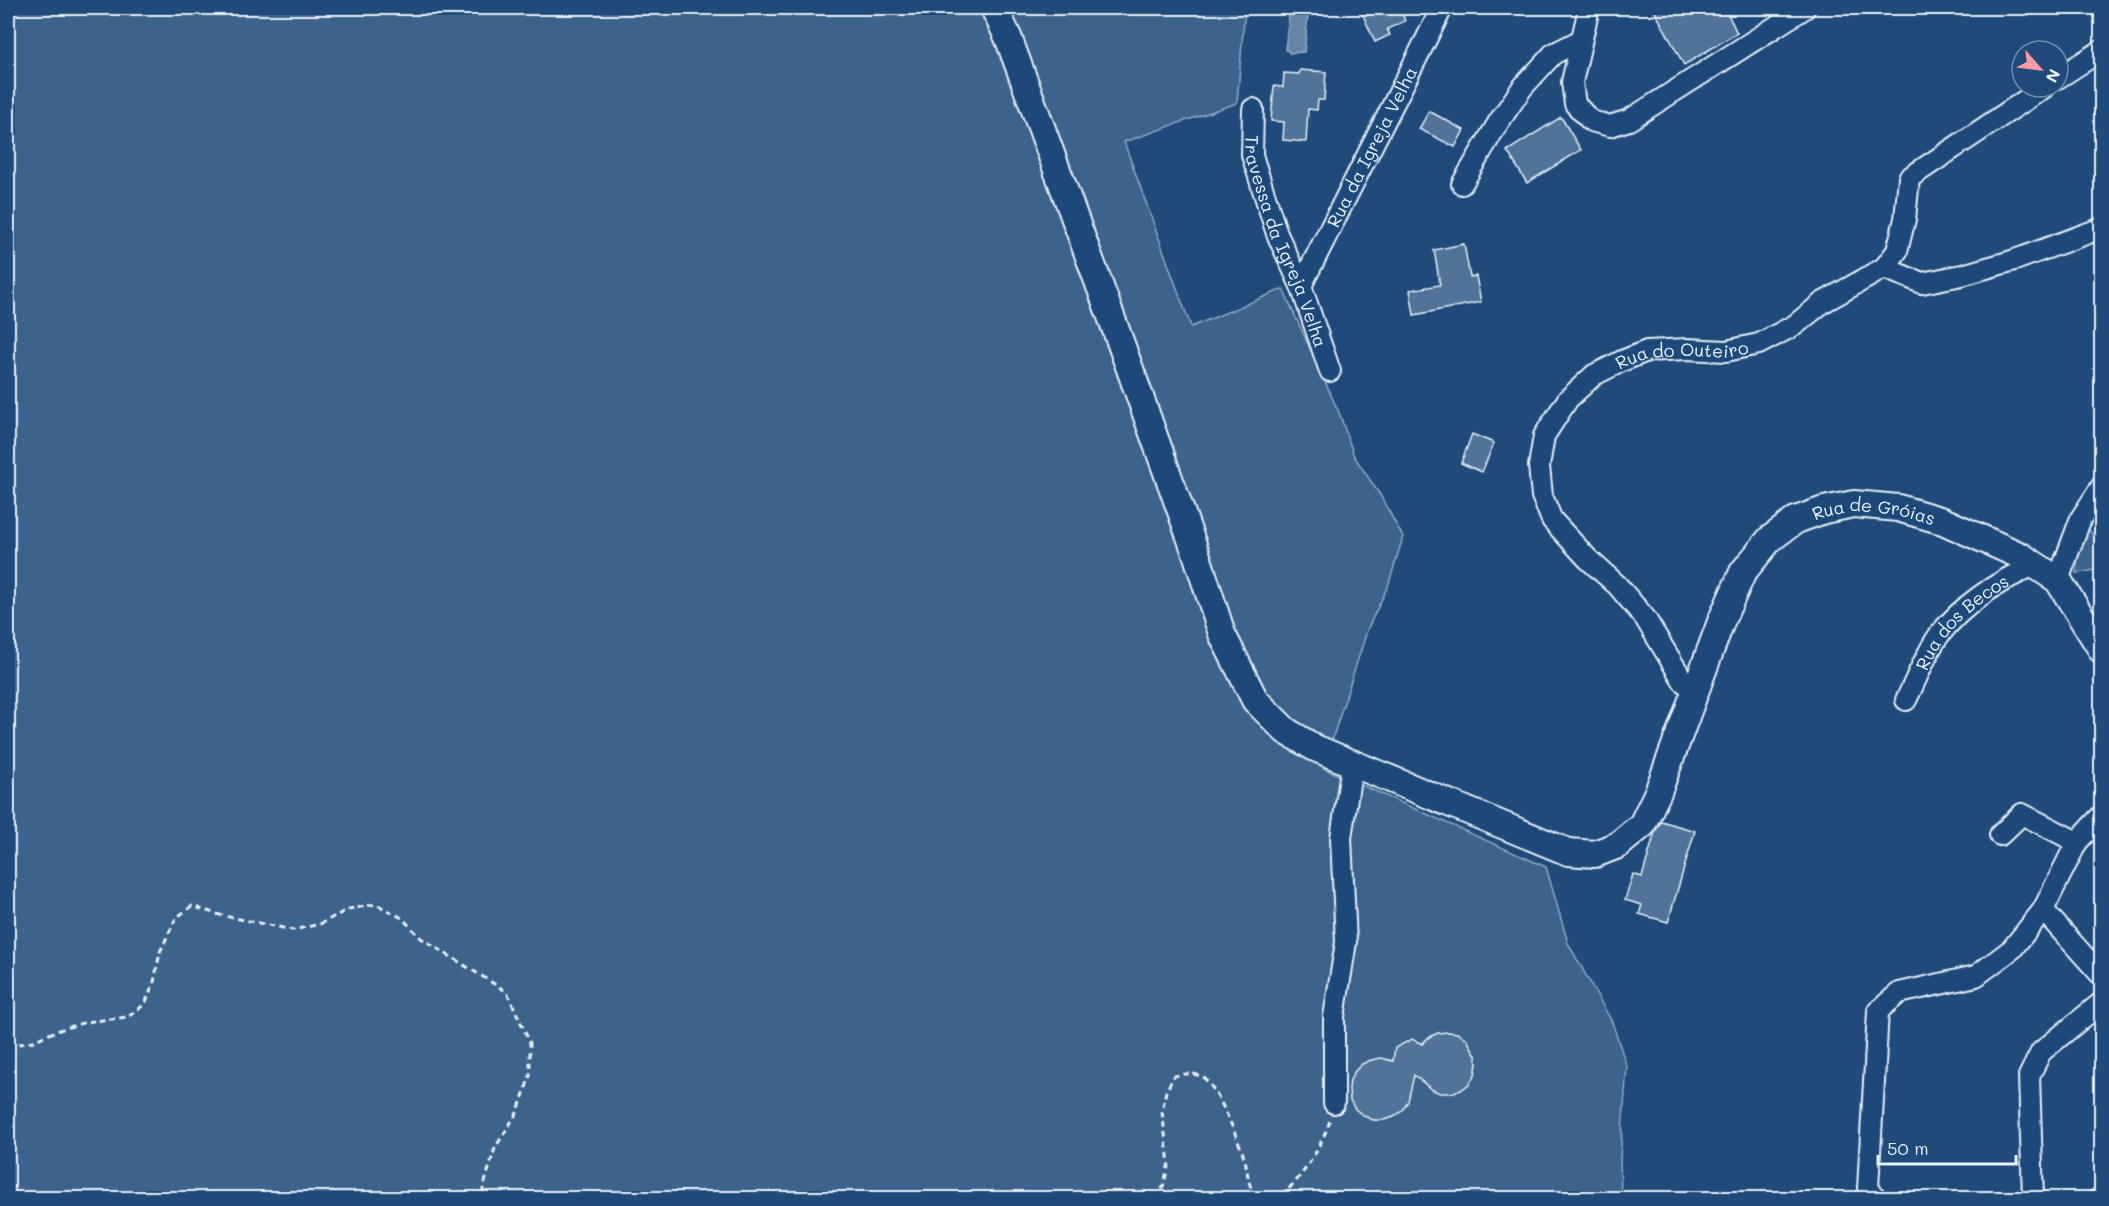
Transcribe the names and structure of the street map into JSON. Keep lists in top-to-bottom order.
{
  "streets": {
    "street": [
      "Rua da Igreja Velha",
      "Travessa da Igreja Velha",
      "Rua do Outeiro",
      "Rua de Gróias",
      "Rua dos Becos"
    ]
  },
  "crossings": [
    ["Rua da Igreja Velha", "Travessa da Igreja Velha"],
    ["Rua do Outeiro", "Rua de Gróias"],
    ["Rua de Gróias", "Rua dos Becos"]
  ],
  "scale_bar": "50 m",
  "north": "bottom right"
}
